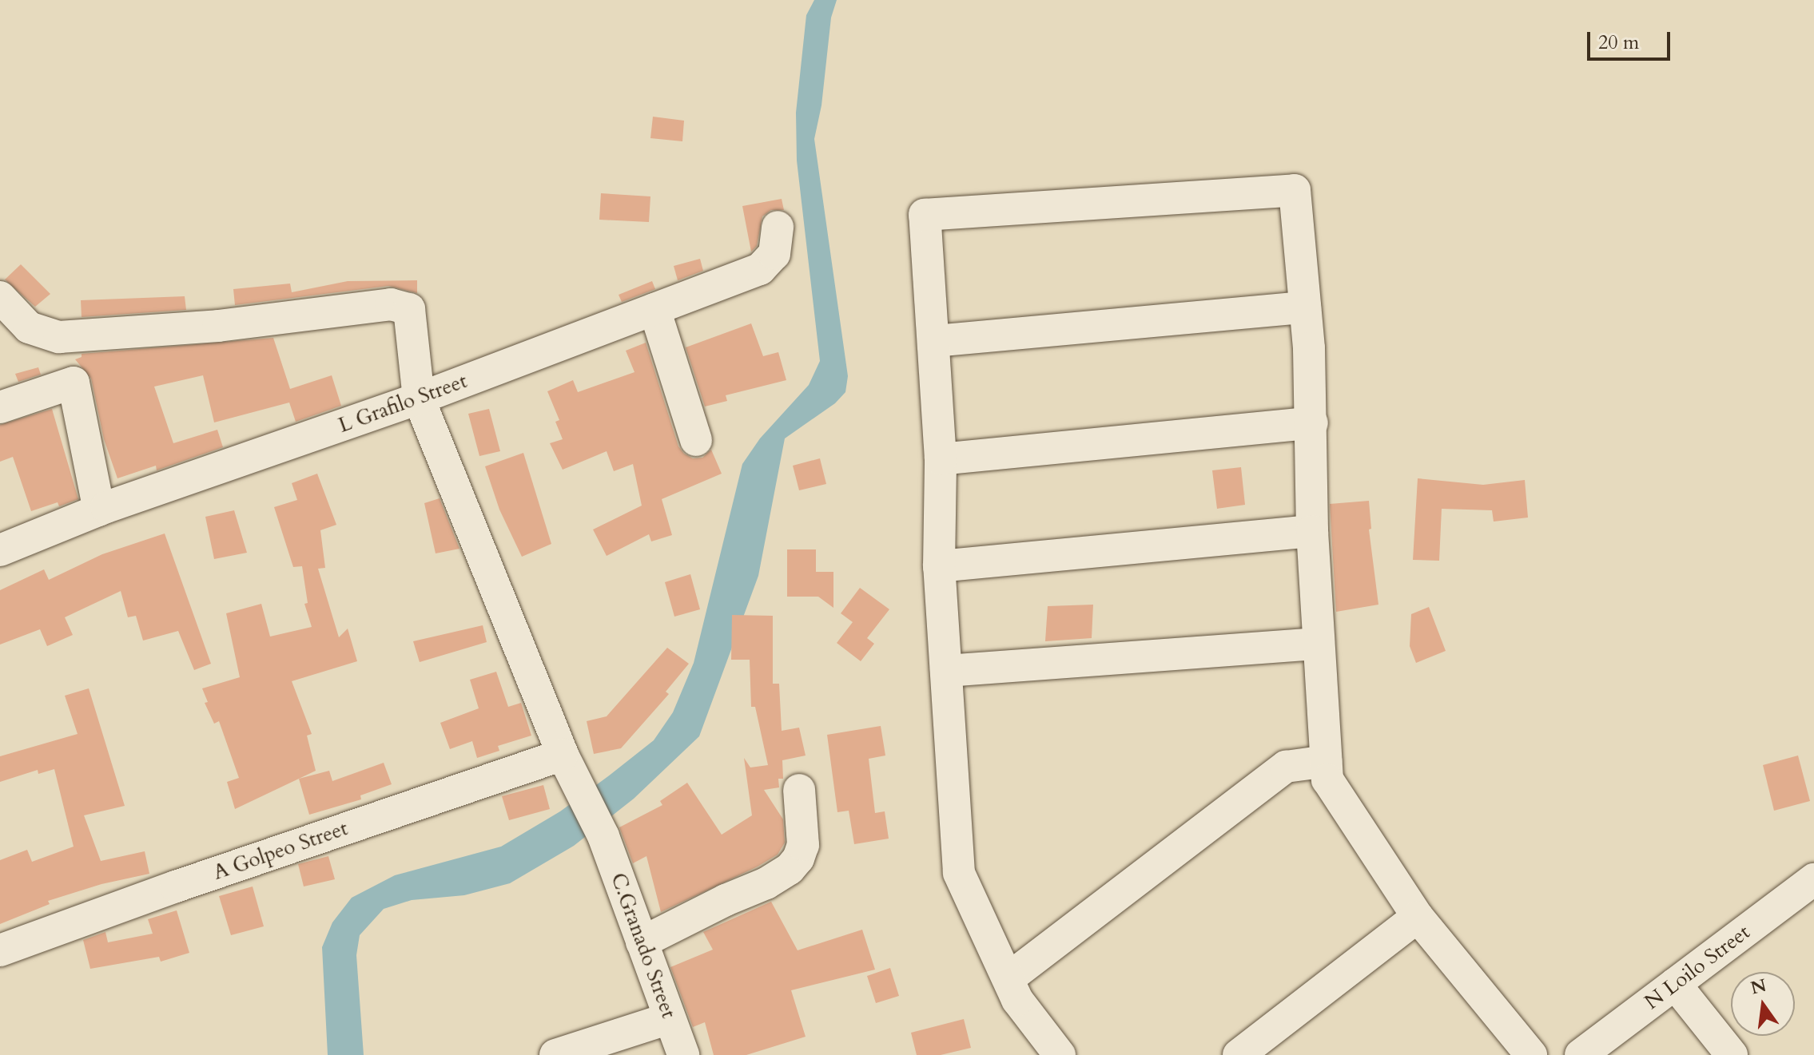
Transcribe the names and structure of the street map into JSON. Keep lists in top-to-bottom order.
{
  "streets": {
    "street": [
      "L Grafilo Street",
      "A Golpeo Street",
      "C.Granado Street",
      "N Loilo Street"
    ]
  },
  "crossings": [
    ["L Grafilo Street", "C.Granado Street"],
    ["A Golpeo Street", "C.Granado Street"]
  ],
  "scale_bar": "20 m",
  "north": "top"
}
